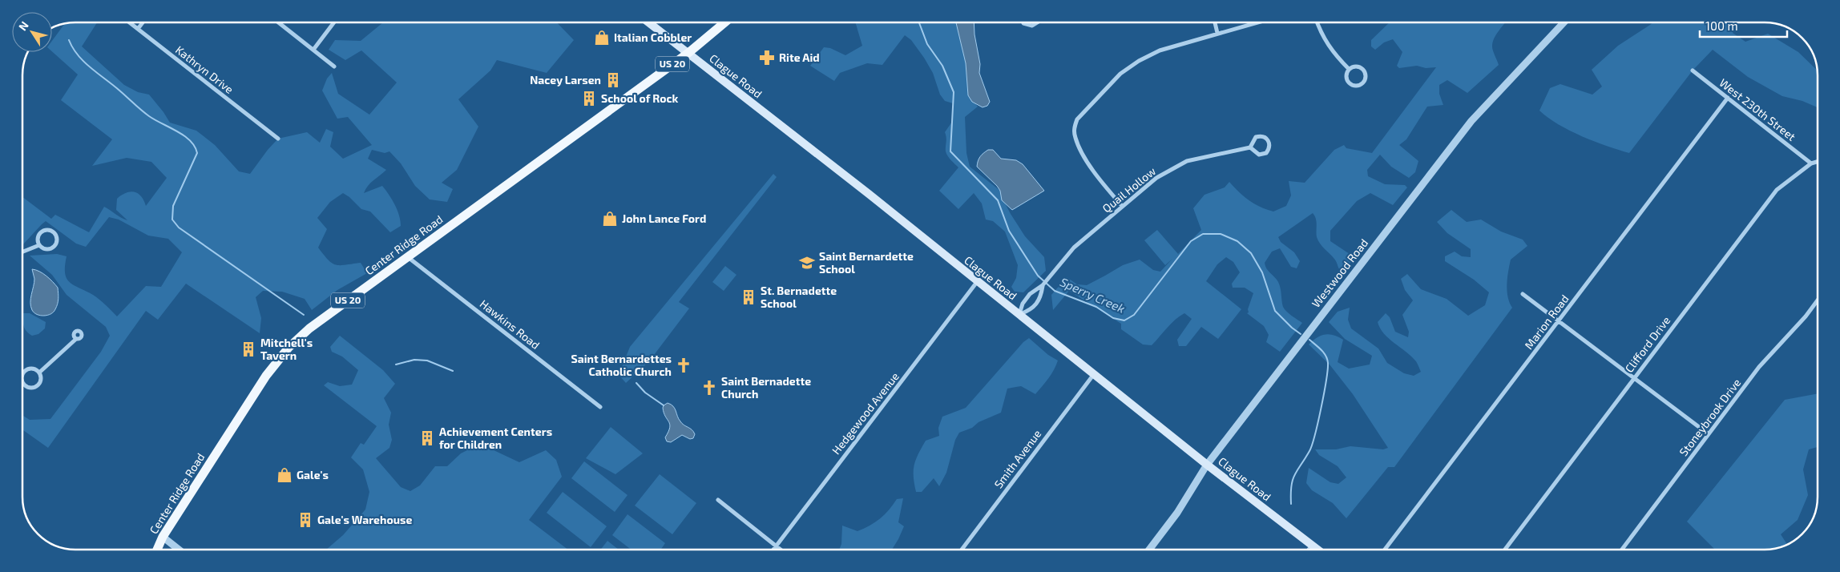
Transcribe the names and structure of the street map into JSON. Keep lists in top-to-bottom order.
{
  "streets": {
    "main road": ["US 20", "Clague Road", "Center Ridge Road"],
    "street": [
      "Kathryn Drive",
      "West 230th Street",
      "Quail Hollow",
      "Westwood Road",
      "Marion Road",
      "Hawkins Road",
      "Clifford Drive",
      "Hedgewood Avenue",
      "Stoneybrook Drive",
      "Smith Avenue"
    ]
  },
  "crossings": [
    ["Clague Road", "Quail Hollow"],
    ["Clague Road", "Center Ridge Road"],
    ["Clague Road", "Westwood Road"],
    ["Clague Road", "Hedgewood Avenue"],
    ["Clague Road", "Smith Avenue"],
    ["West 230th Street", "Marion Road"],
    ["West 230th Street", "Clifford Drive"],
    ["Center Ridge Road", "Hawkins Road"]
  ],
  "water": ["Sperry Creek"],
  "places": {
    "shop": ["Italian Cobbler", "John Lance Ford", "Gale's"],
    "pharmacy": ["Rite Aid"],
    "building": [
      "Nacey Larsen",
      "School of Rock",
      "St. Bernadette School",
      "Mitchell's Tavern",
      "Achievement Centers for Children",
      "Gale's Warehouse"
    ],
    "school or university": ["Saint Bernardette School"],
    "church": ["Saint Bernardettes Catholic Church", "Saint Bernadette Church"]
  },
  "scale_bar": "100 m",
  "north": "top left"
}
